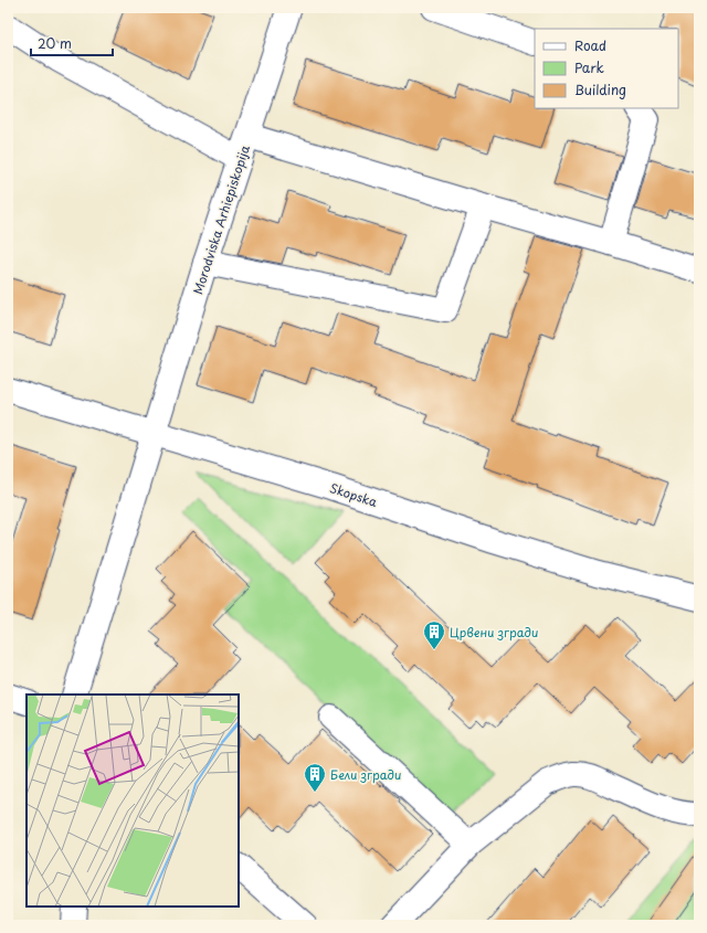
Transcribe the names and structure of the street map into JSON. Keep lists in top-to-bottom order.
{
  "streets": {
    "street": ["Morodviska Arhiepiskopija", "Skopska"]
  },
  "crossings": [
    ["Morodviska Arhiepiskopija", "Skopska"]
  ],
  "places": {
    "building": ["Црвени згради", "Бели згради"]
  },
  "legend": ["Road", "Park", "Building"],
  "scale_bar": "20 m"
}
